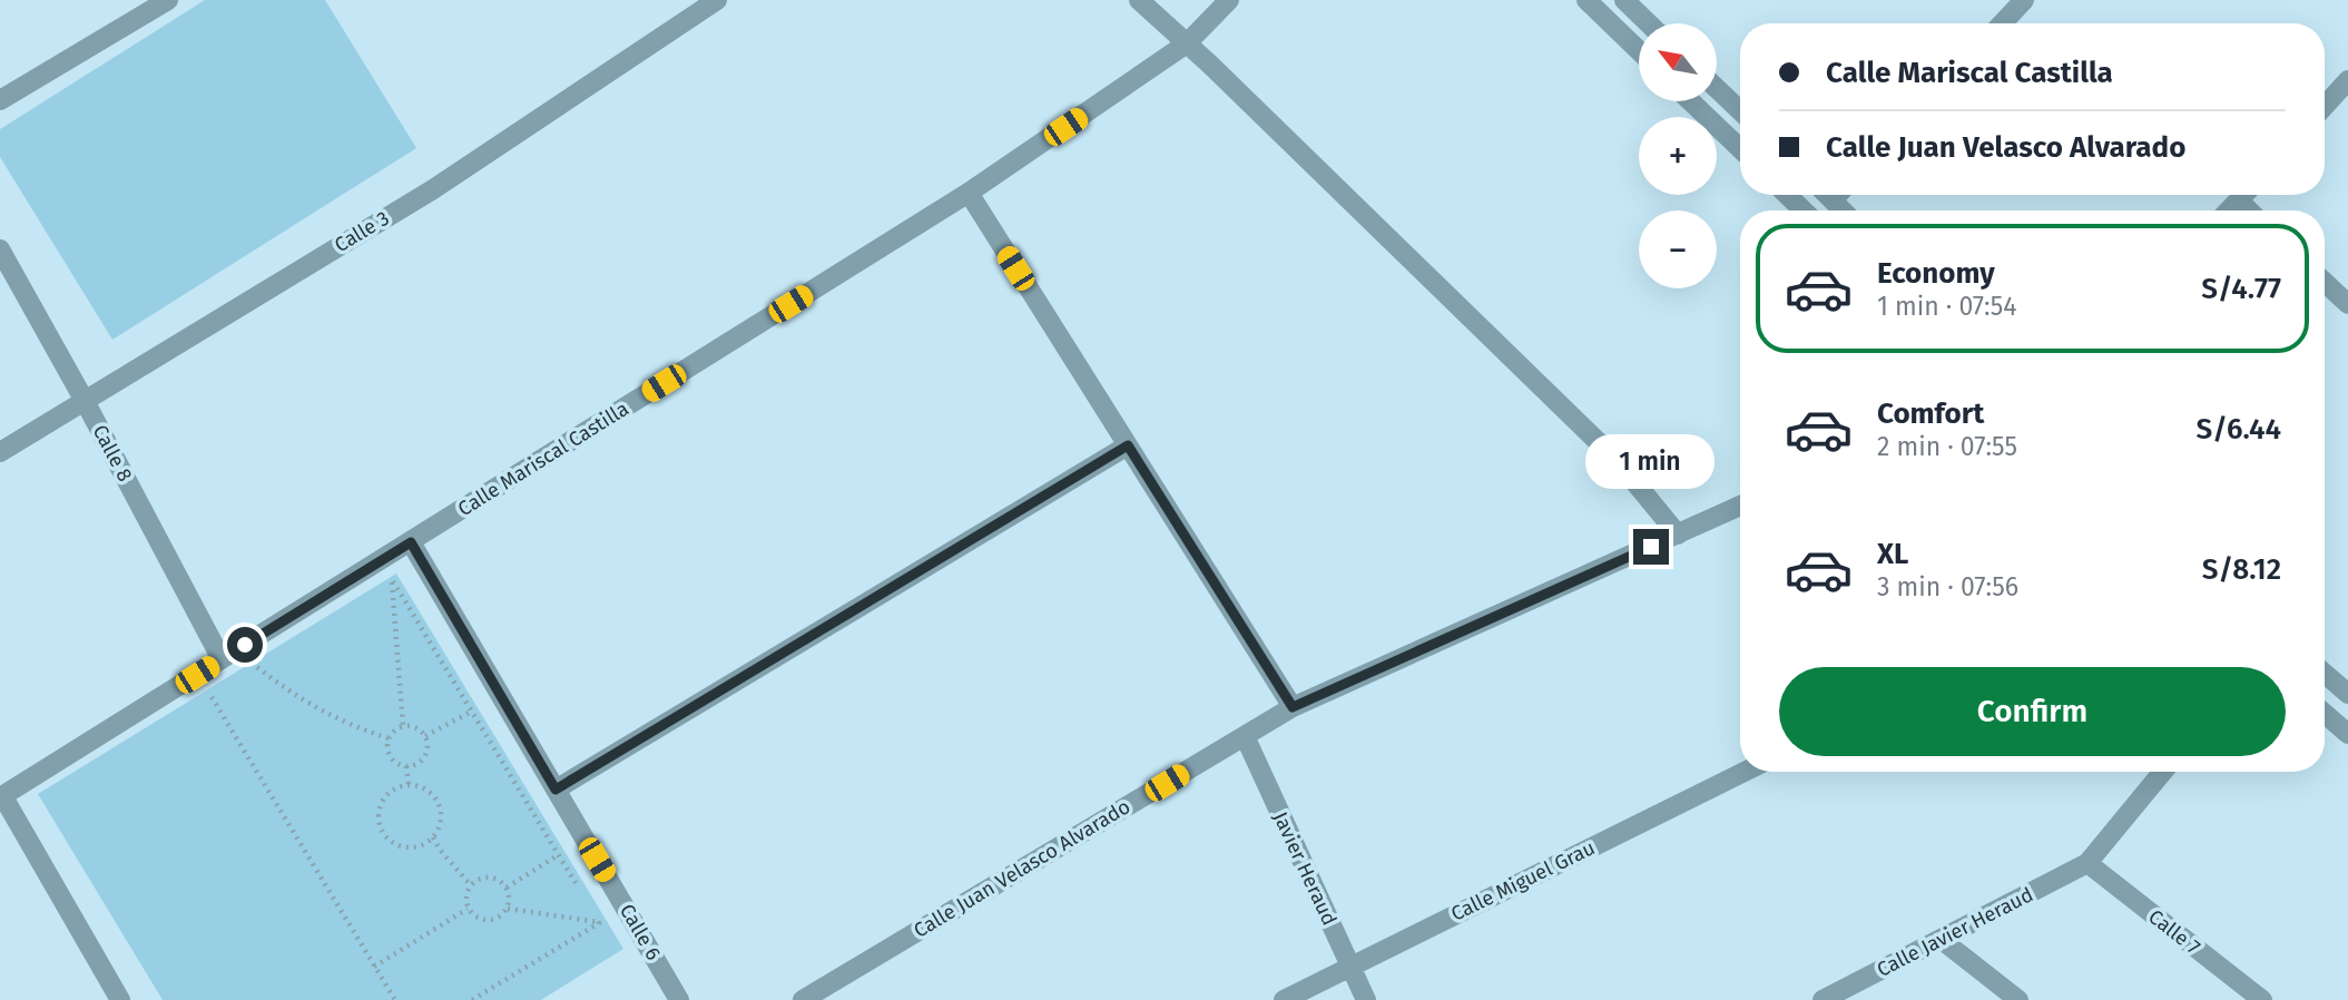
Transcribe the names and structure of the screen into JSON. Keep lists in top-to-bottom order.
{
  "streets": {
    "street": [
      "Calle 3",
      "Calle 8",
      "Calle Mariscal Castilla",
      "Calle Juan Velasco Alvarado",
      "Javier Heraud",
      "Calle Miguel Grau",
      "Calle 6",
      "Calle Javier Heraud",
      "Calle 7"
    ]
  },
  "crossings": [
    ["Calle 3", "Calle 8"],
    ["Calle 8", "Calle Mariscal Castilla"],
    ["Calle Mariscal Castilla", "Calle 6"],
    ["Calle Juan Velasco Alvarado", "Javier Heraud"],
    ["Javier Heraud", "Calle Miguel Grau"],
    ["Calle Javier Heraud", "Calle 7"]
  ],
  "north": "top left",
  "page": {
    "map_buttons": ["+", "−"],
    "banner": ["Calle Mariscal Castilla", "Calle Juan Velasco Alvarado"],
    "list": [
      {
        "name": "Economy",
        "note": "1 min · 07:54",
        "value": "S/4.77"
      },
      {
        "name": "Comfort",
        "note": "2 min · 07:55",
        "value": "S/6.44"
      },
      {
        "name": "XL",
        "note": "3 min · 07:56",
        "value": "S/8.12"
      }
    ],
    "bubble": "1 min",
    "buttons": "Confirm"
  }
}
